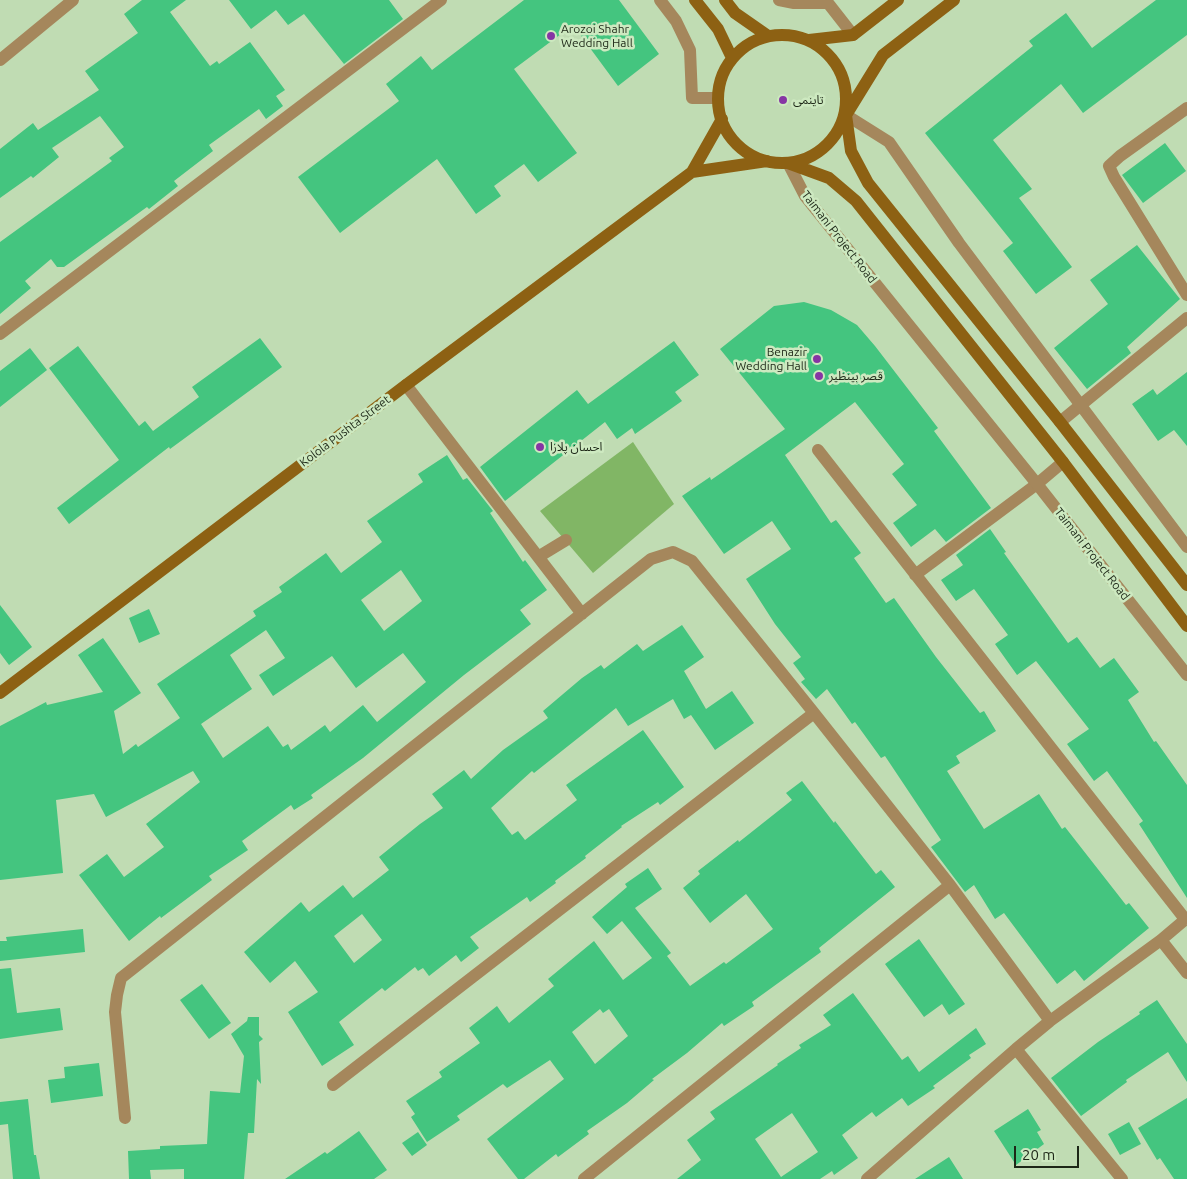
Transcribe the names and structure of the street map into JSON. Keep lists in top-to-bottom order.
{
  "streets": {
    "main road": ["Taimani Project Road", "Kolola Pushta Street"]
  },
  "places": [
    "Arozoi Shahr Wedding Hall",
    "تاینمی",
    "Benazir Wedding Hall",
    "قصر بینظیر",
    "احسان پلازا"
  ],
  "scale_bar": "20 m"
}
